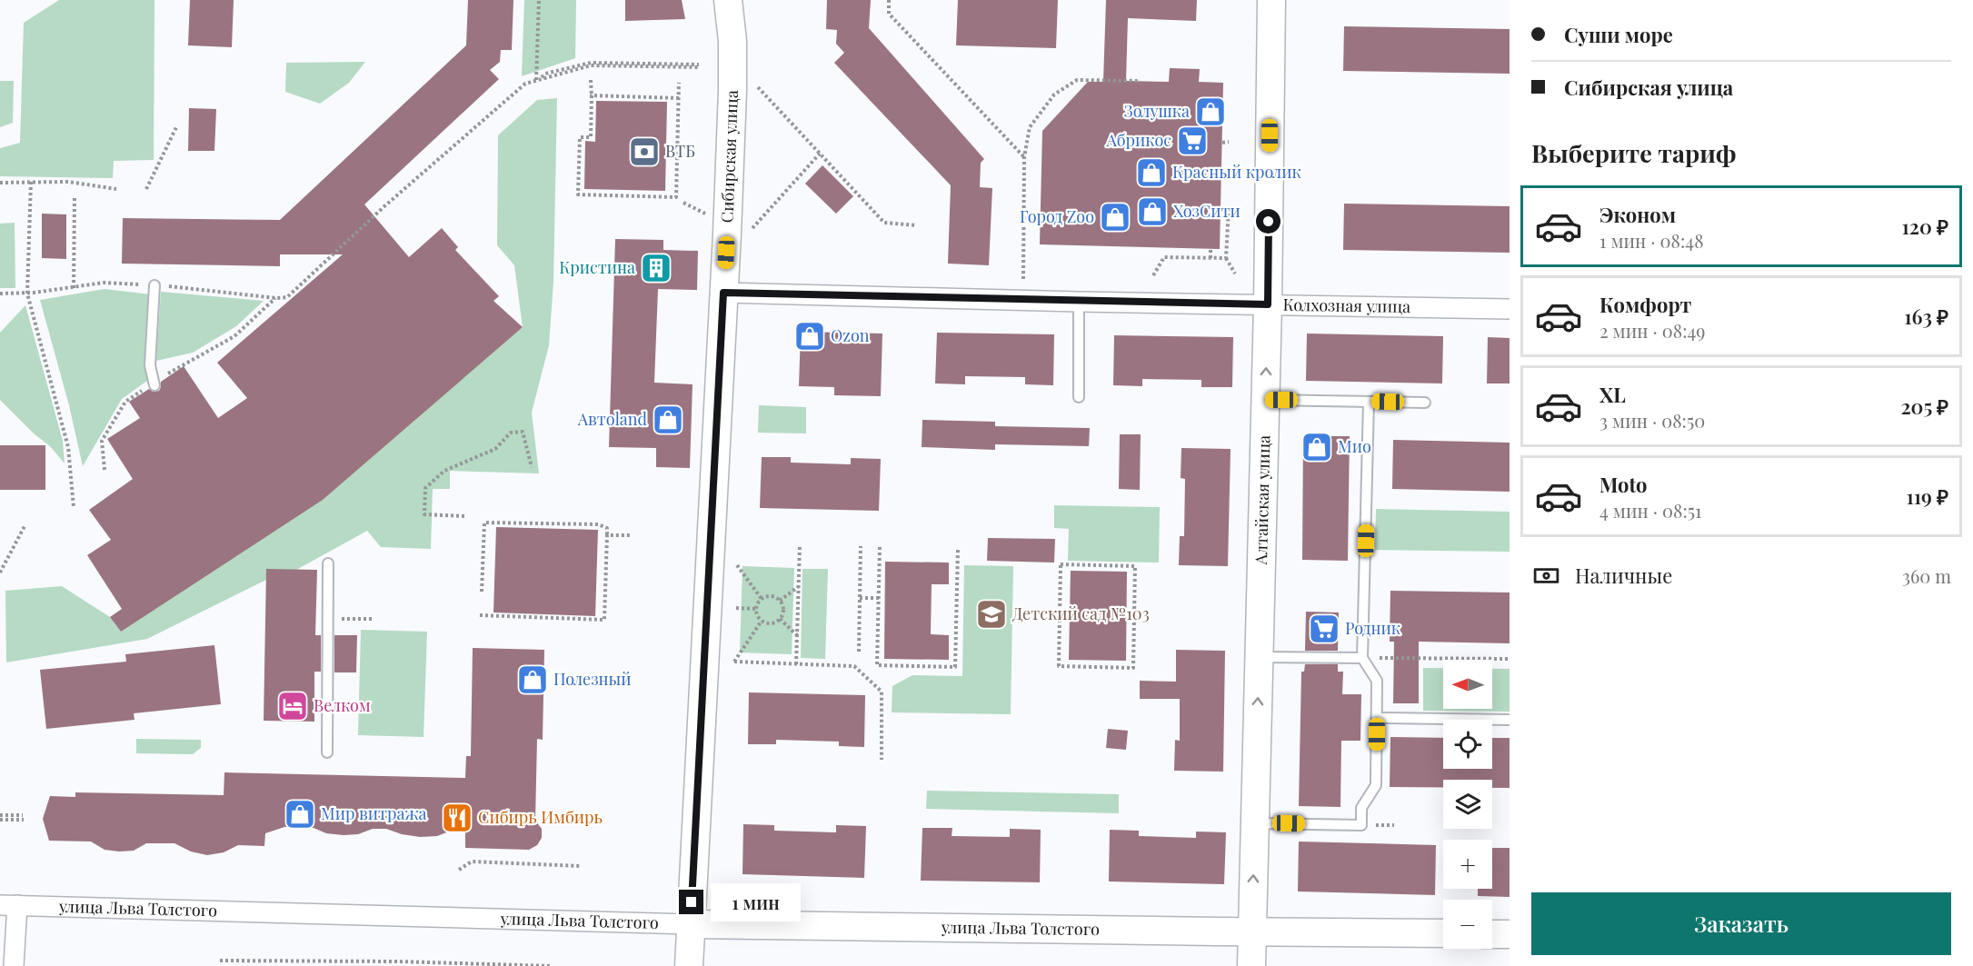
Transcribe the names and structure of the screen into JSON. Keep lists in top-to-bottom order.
{
  "streets": {
    "main road": ["Сибирская улица", "Алтайская улица", "улица Льва Толстого"],
    "street": ["Колхозная улица"]
  },
  "crossings": [
    ["Сибирская улица", "Колхозная улица"],
    ["Сибирская улица", "улица Льва Толстого"],
    ["Колхозная улица", "Алтайская улица"],
    ["Алтайская улица", "улица Льва Толстого"]
  ],
  "one_way": ["Алтайская улица"],
  "places": {
    "shop": [
      "Золушка",
      "Красный кролик",
      "ХозСити",
      "Город Zoo",
      "Ozon",
      "Автоland",
      "Мио",
      "Полезный",
      "Мир витража"
    ],
    "supermarket": ["Абрикос", "Родник"],
    "bank": ["ВТБ"],
    "building": ["Кристина"],
    "school or university": ["Детский сад №103"],
    "hotel": ["Велком"],
    "restaurant": ["Сибирь Имбирь"]
  },
  "north": "left",
  "page": {
    "banner": ["Суши море", "Сибирская улица"],
    "heading": "Выберите тариф",
    "list": [
      {
        "name": "Эконом",
        "note": "1 мин · 08:48",
        "value": "120 ₽"
      },
      {
        "name": "Комфорт",
        "note": "2 мин · 08:49",
        "value": "163 ₽"
      },
      {
        "name": "XL",
        "note": "3 мин · 08:50",
        "value": "205 ₽"
      },
      {
        "name": "Moto",
        "note": "4 мин · 08:51",
        "value": "119 ₽"
      }
    ],
    "pay": ["Наличные", "360 m"],
    "map_buttons": ["+", "−"],
    "buttons": "Заказать",
    "bubble": "1 мин"
  }
}
